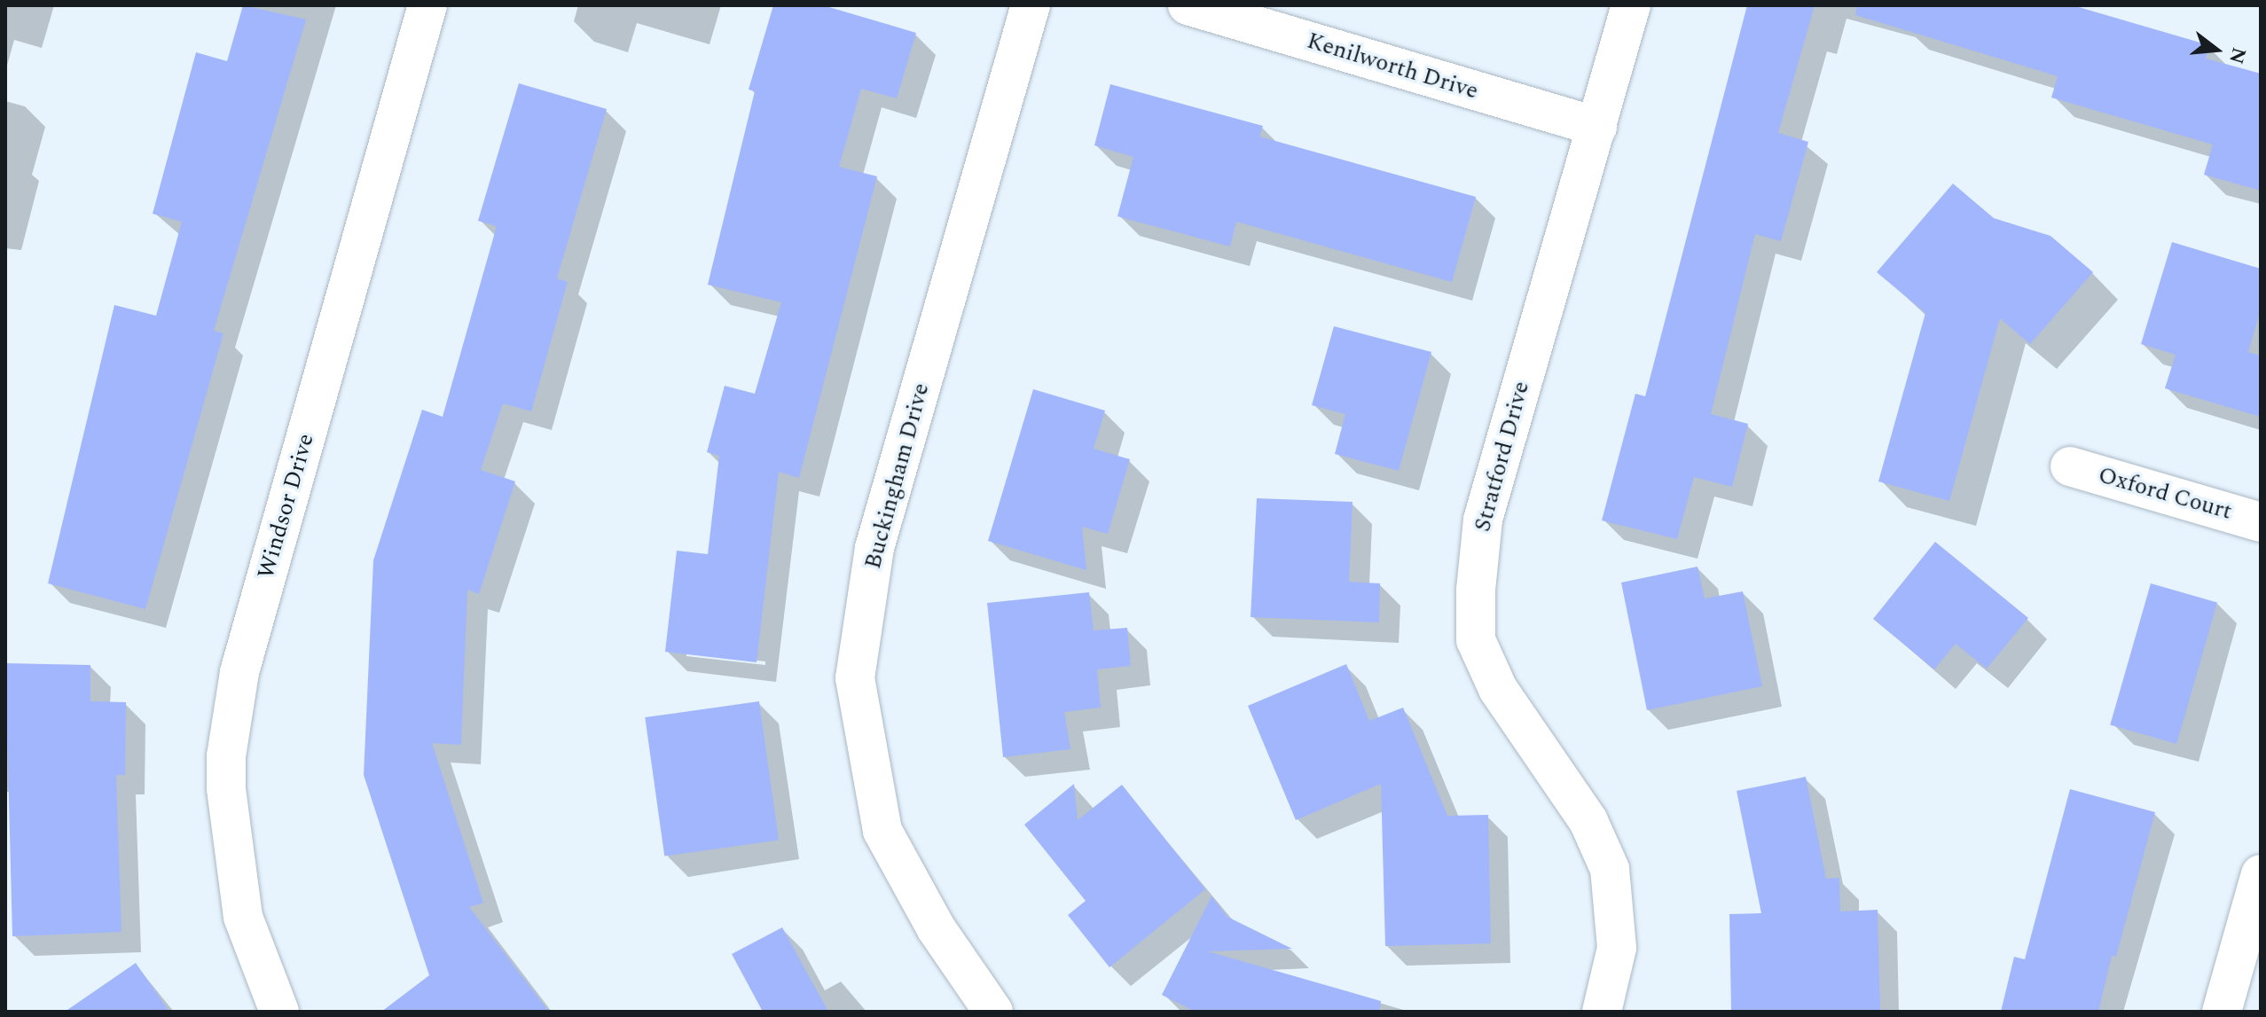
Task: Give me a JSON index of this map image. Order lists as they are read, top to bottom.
{
  "streets": {
    "street": [
      "Kenilworth Drive",
      "Stratford Drive",
      "Buckingham Drive",
      "Oxford Court",
      "Windsor Drive"
    ]
  },
  "crossings": [
    ["Kenilworth Drive", "Stratford Drive"]
  ],
  "north": "right"
}
